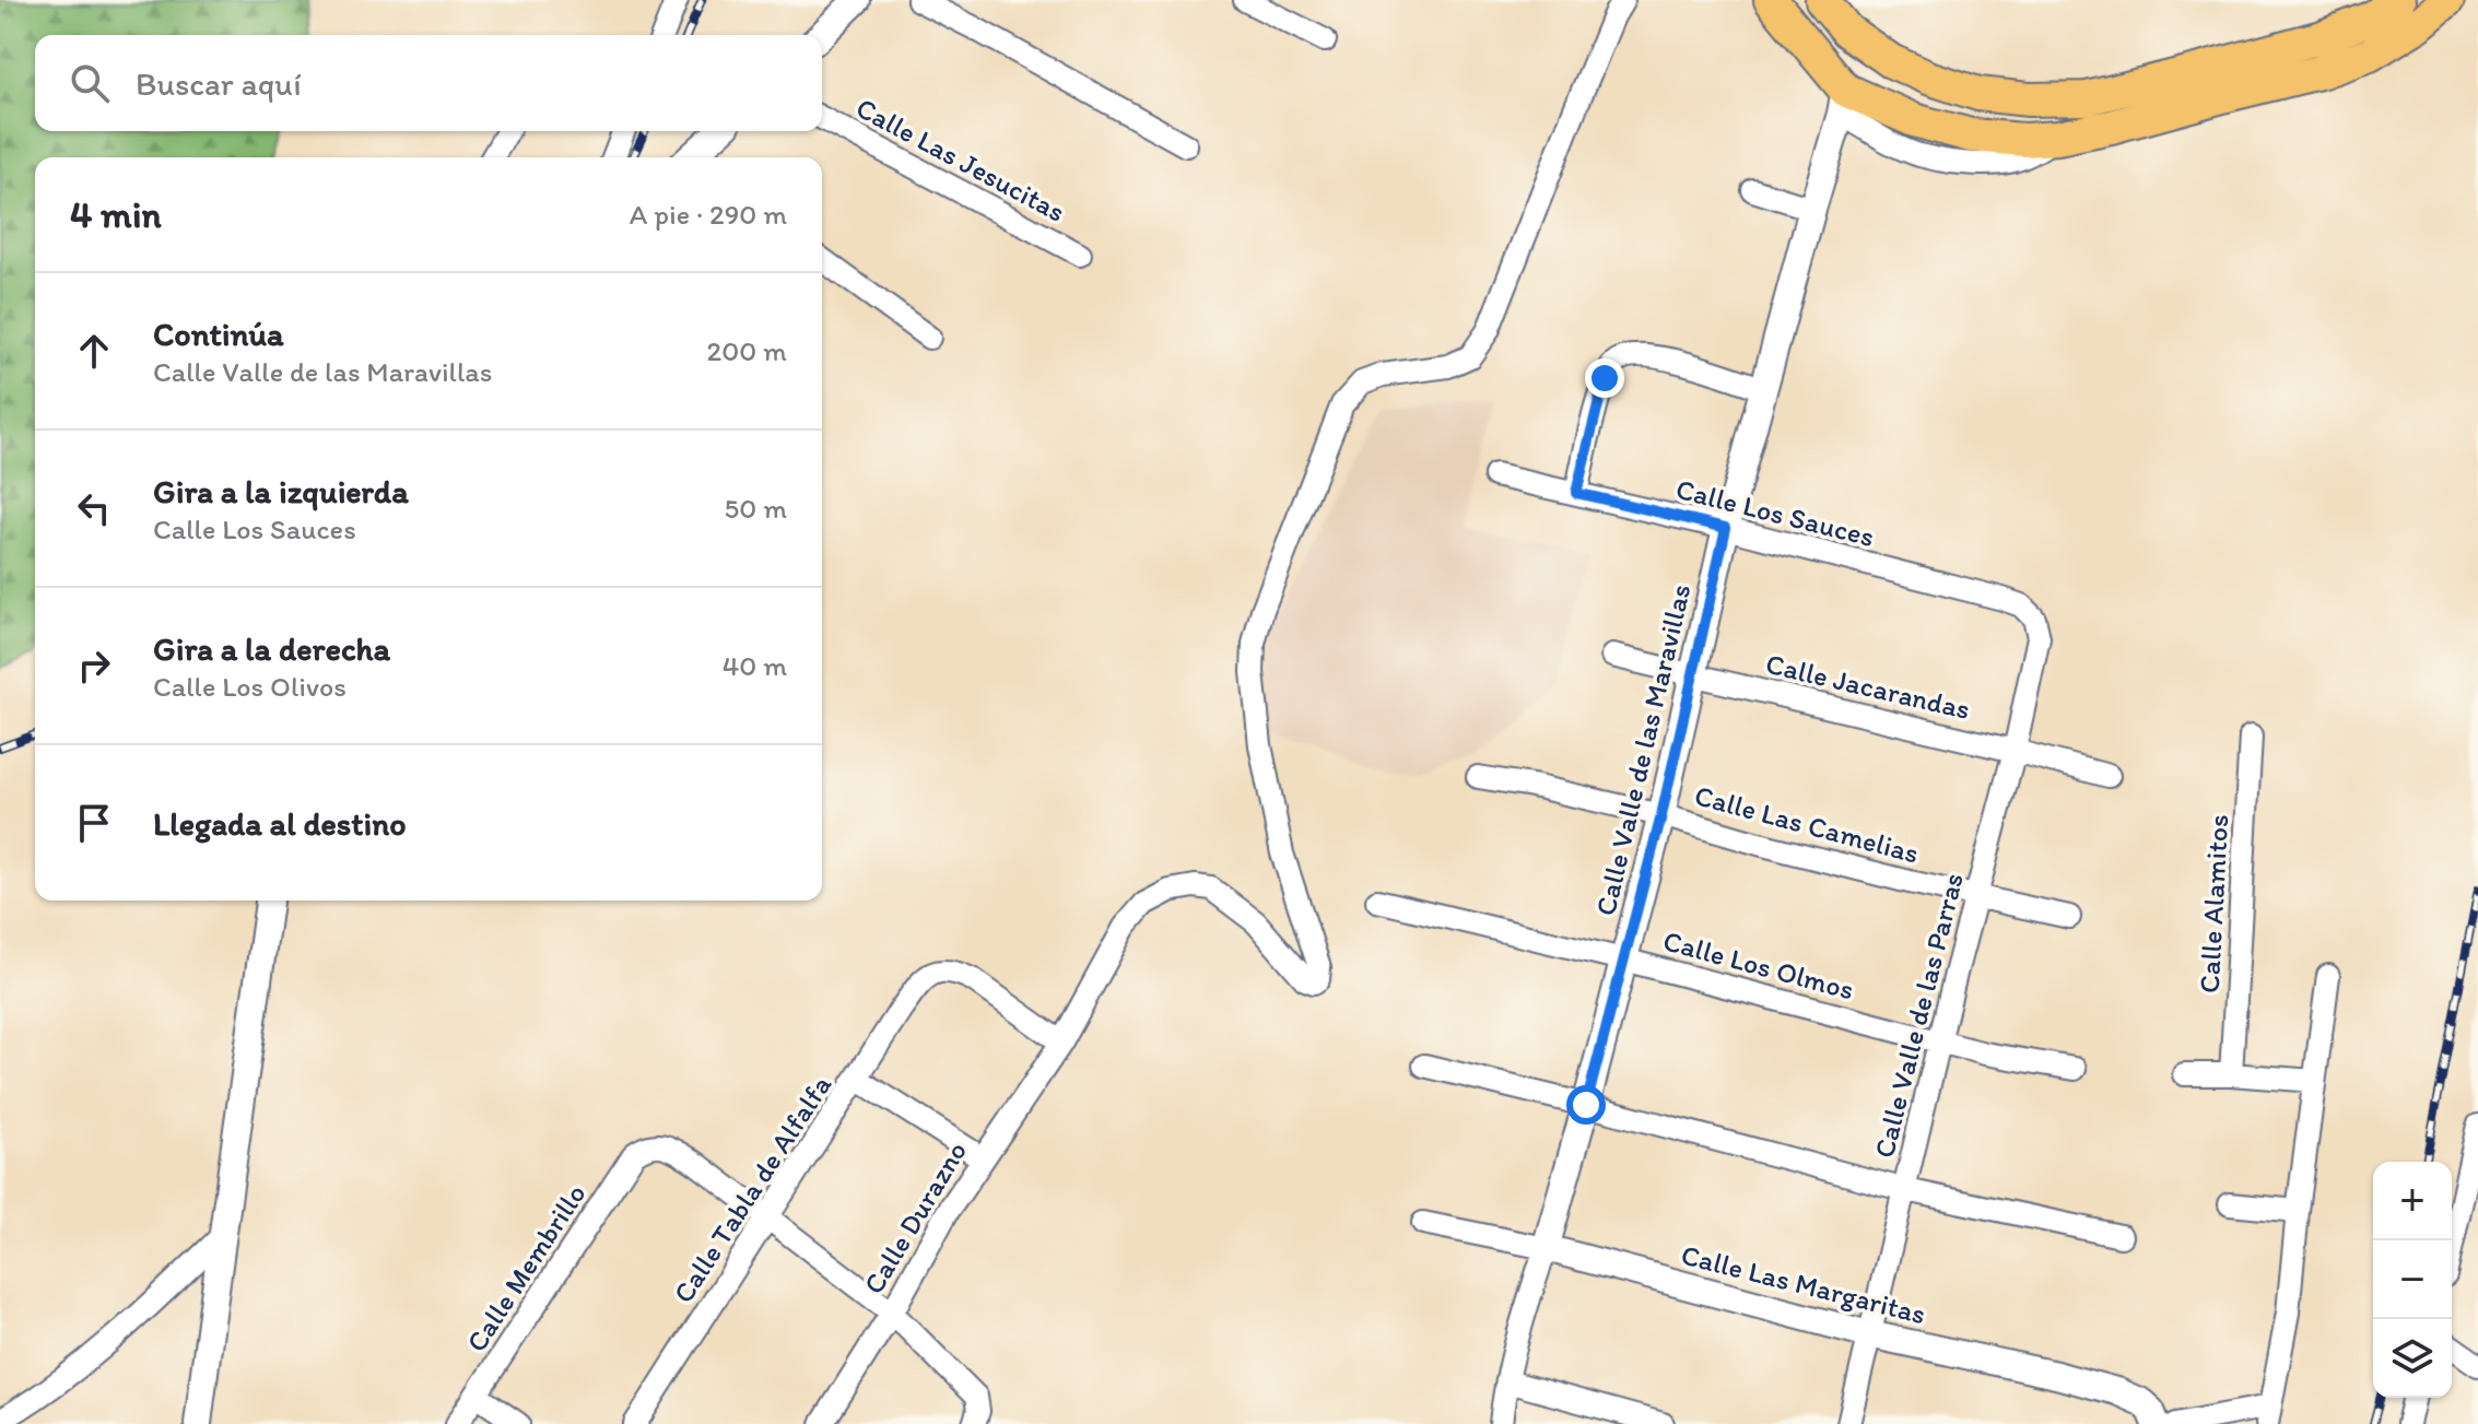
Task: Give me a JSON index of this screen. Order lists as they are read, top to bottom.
{
  "streets": {
    "street": [
      "Calle Las Jesucitas",
      "Calle Los Sauces",
      "Calle Jacarandas",
      "Calle Valle de las Maravillas",
      "Calle Las Camelias",
      "Calle Alamitos",
      "Calle Los Olmos",
      "Calle Valle de las Parras",
      "Calle Tabla de Alfalfa",
      "Calle Durazno",
      "Calle Membrillo",
      "Calle Las Margaritas"
    ]
  },
  "crossings": [
    ["Calle Los Sauces", "Calle Valle de las Maravillas"],
    ["Calle Los Sauces", "Calle Valle de las Parras"],
    ["Calle Jacarandas", "Calle Valle de las Maravillas"],
    ["Calle Jacarandas", "Calle Valle de las Parras"],
    ["Calle Valle de las Maravillas", "Calle Las Camelias"],
    ["Calle Valle de las Maravillas", "Calle Los Olmos"],
    ["Calle Valle de las Maravillas", "Calle Las Margaritas"],
    ["Calle Las Camelias", "Calle Valle de las Parras"],
    ["Calle Los Olmos", "Calle Valle de las Parras"],
    ["Calle Valle de las Parras", "Calle Las Margaritas"],
    ["Calle Tabla de Alfalfa", "Calle Durazno"],
    ["Calle Tabla de Alfalfa", "Calle Membrillo"]
  ],
  "page": {
    "search": "Buscar aquí",
    "heading": ["4 min", "A pie · 290 m"],
    "list": [
      ["Continúa", "Calle Valle de las Maravillas", "200 m"],
      ["Gira a la izquierda", "Calle Los Sauces", "50 m"],
      ["Gira a la derecha", "Calle Los Olivos", "40 m"],
      "Llegada al destino"
    ],
    "map_buttons": ["+", "−"]
  }
}
